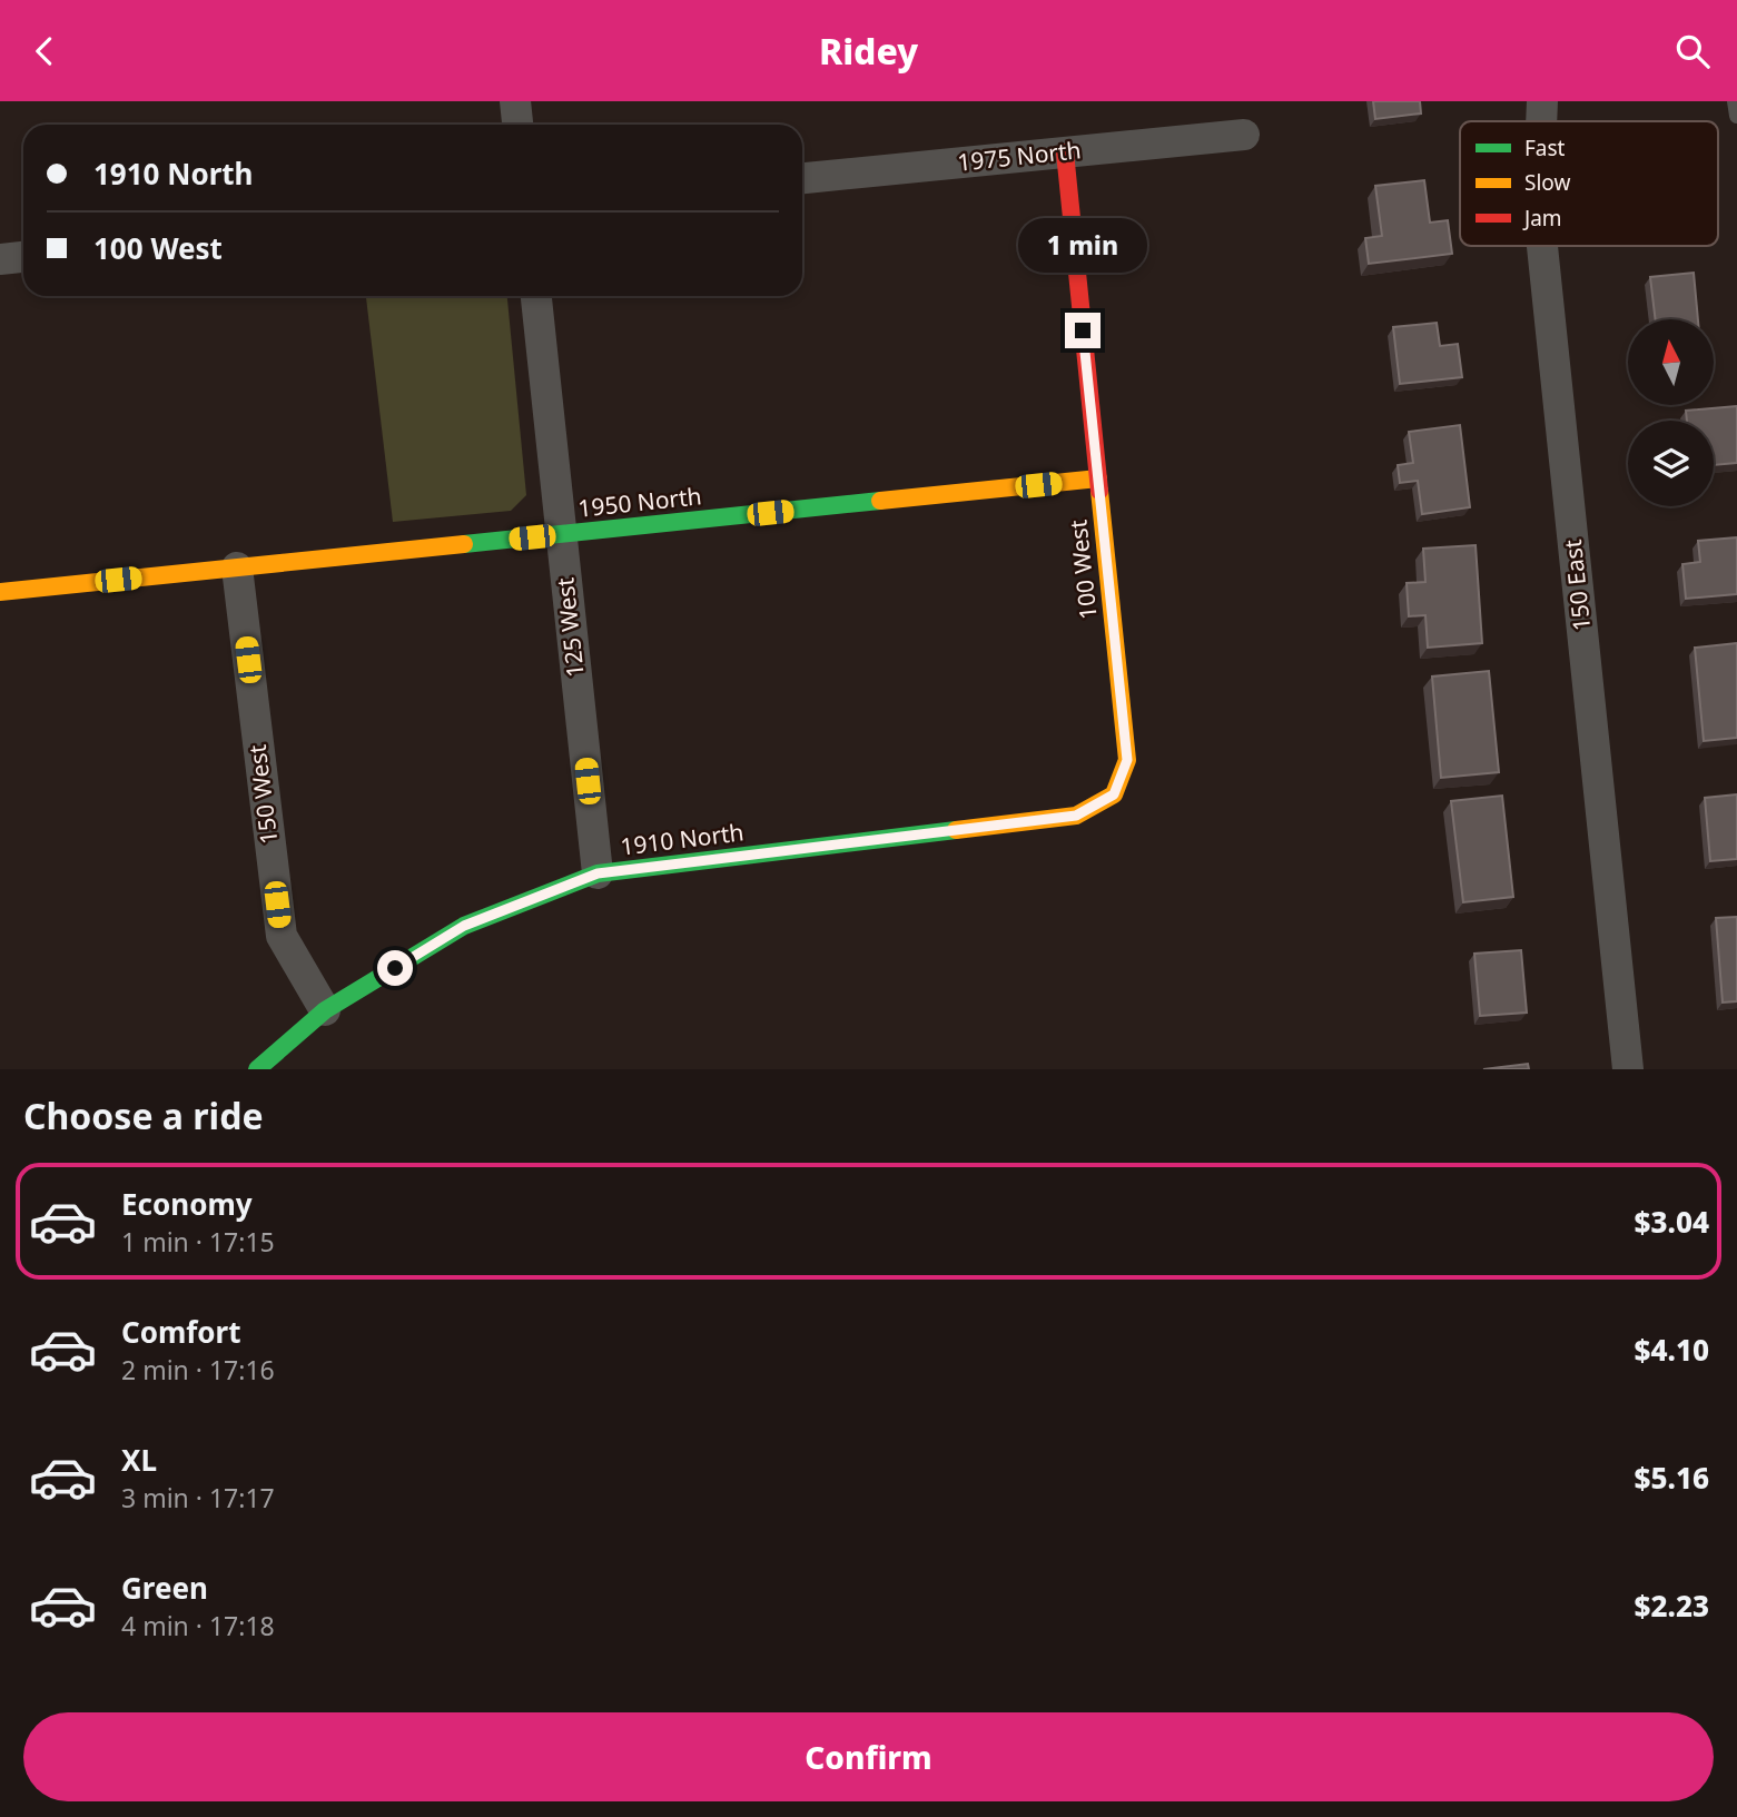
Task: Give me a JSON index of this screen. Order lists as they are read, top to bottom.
{
  "streets": {
    "street": [
      "1975 North",
      "1950 North",
      "100 West",
      "150 East",
      "125 West",
      "150 West",
      "1910 North"
    ]
  },
  "crossings": [
    ["1975 North", "100 West"],
    ["1950 North", "100 West"],
    ["1950 North", "125 West"],
    ["1950 North", "150 West"],
    ["100 West", "1910 North"],
    ["125 West", "1910 North"],
    ["150 West", "1910 North"]
  ],
  "legend": ["Fast", "Slow", "Jam"],
  "north": "top",
  "page": {
    "header": "Ridey",
    "banner": ["1910 North", "100 West"],
    "bubble": "1 min",
    "heading": "Choose a ride",
    "list": [
      {
        "name": "Economy",
        "note": "1 min · 17:15",
        "value": "$3.04"
      },
      {
        "name": "Comfort",
        "note": "2 min · 17:16",
        "value": "$4.10"
      },
      {
        "name": "XL",
        "note": "3 min · 17:17",
        "value": "$5.16"
      },
      {
        "name": "Green",
        "note": "4 min · 17:18",
        "value": "$2.23"
      }
    ],
    "buttons": "Confirm"
  }
}
